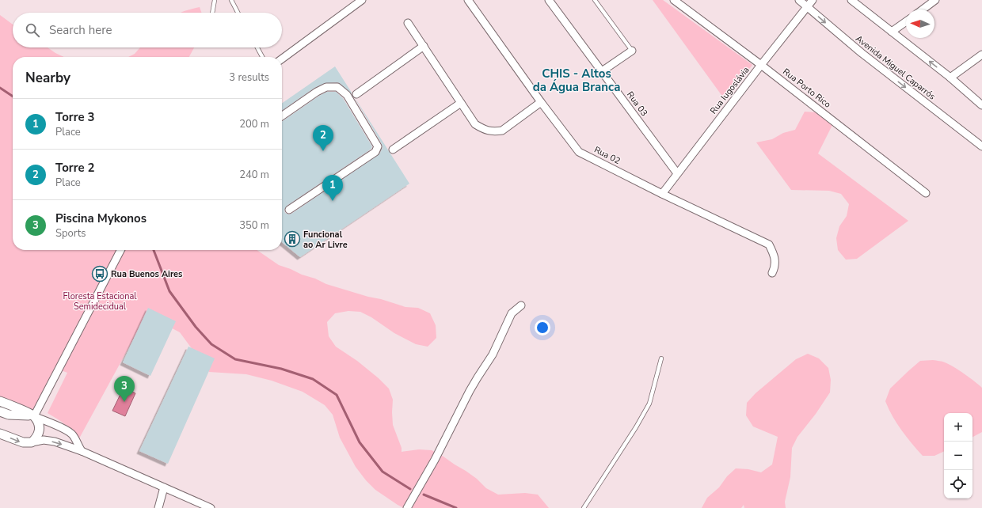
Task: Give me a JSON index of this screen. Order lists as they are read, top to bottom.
{
  "streets": {
    "street": [
      "Avenida Miguel Caparrós",
      "Rua Porto Rico",
      "Rua Iugoslávia",
      "Rua 03",
      "Rua 02"
    ]
  },
  "crossings": [
    ["Avenida Miguel Caparrós", "Rua Iugoslávia"],
    ["Rua Porto Rico", "Rua Iugoslávia"],
    ["Rua Iugoslávia", "Rua 03"],
    ["Rua Iugoslávia", "Rua 02"]
  ],
  "districts": ["CHIS - Altos da Água Branca"],
  "parks": ["Floresta Estacional Semidecidual"],
  "places": {
    "building": ["Funcional ao Ar Livre"],
    "bus stop": ["Rua Buenos Aires"]
  },
  "north": "left",
  "page": {
    "search": "Search here",
    "heading": ["Nearby", "3 results"],
    "list": [
      {
        "mark": "1",
        "name": "Torre 3",
        "note": "Place",
        "value": "200 m"
      },
      {
        "mark": "2",
        "name": "Torre 2",
        "note": "Place",
        "value": "240 m"
      },
      {
        "mark": "3",
        "name": "Piscina Mykonos",
        "note": "Sports",
        "value": "350 m"
      }
    ],
    "pins": ["2", "1", "3"],
    "map_buttons": ["+", "−"]
  }
}
